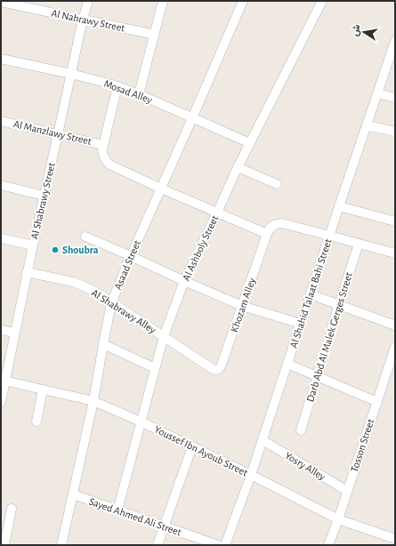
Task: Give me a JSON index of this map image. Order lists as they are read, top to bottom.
{
  "streets": {
    "street": [
      "Al Nahrawy Street",
      "Mosad Alley",
      "Al Manzlawy Street",
      "Al Shabrawy Street",
      "Al Ashboly Street",
      "Asaad Street",
      "Al Shahid Talaat Bahi Street",
      "Khozam Alley",
      "Al Shabrawy Alley",
      "Darb Abd Al Malek Gerges Street",
      "Tosson Street",
      "Youssef Ibn Ayoub Street",
      "Yosry Alley",
      "Sayed Ahmed Ali Street"
    ]
  },
  "crossings": [
    ["Al Nahrawy Street", "Al Shabrawy Street"],
    ["Mosad Alley", "Al Shabrawy Street"],
    ["Mosad Alley", "Al Ashboly Street"],
    ["Mosad Alley", "Asaad Street"],
    ["Al Manzlawy Street", "Al Shabrawy Street"],
    ["Al Shabrawy Street", "Al Shabrawy Alley"],
    ["Al Shabrawy Street", "Youssef Ibn Ayoub Street"],
    ["Al Ashboly Street", "Al Shabrawy Alley"],
    ["Al Ashboly Street", "Youssef Ibn Ayoub Street"],
    ["Al Ashboly Street", "Sayed Ahmed Ali Street"],
    ["Asaad Street", "Al Shabrawy Alley"],
    ["Asaad Street", "Youssef Ibn Ayoub Street"],
    ["Asaad Street", "Sayed Ahmed Ali Street"],
    ["Al Shahid Talaat Bahi Street", "Youssef Ibn Ayoub Street"],
    ["Al Shahid Talaat Bahi Street", "Yosry Alley"],
    ["Khozam Alley", "Al Shabrawy Alley"],
    ["Tosson Street", "Youssef Ibn Ayoub Street"],
    ["Tosson Street", "Yosry Alley"]
  ],
  "places": ["Shoubra"],
  "north": "left"
}
